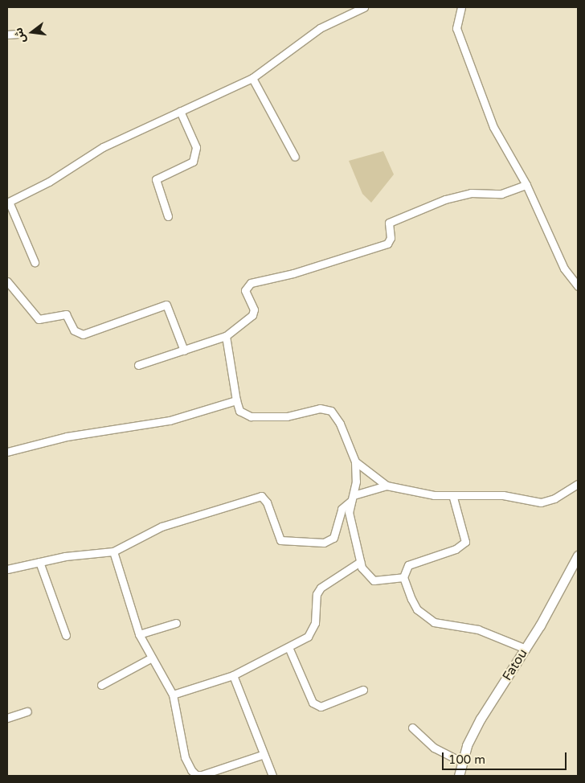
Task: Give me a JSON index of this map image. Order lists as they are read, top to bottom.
{
  "streets": {
    "street": ["Fatou"]
  },
  "scale_bar": "100 m",
  "north": "left"
}
